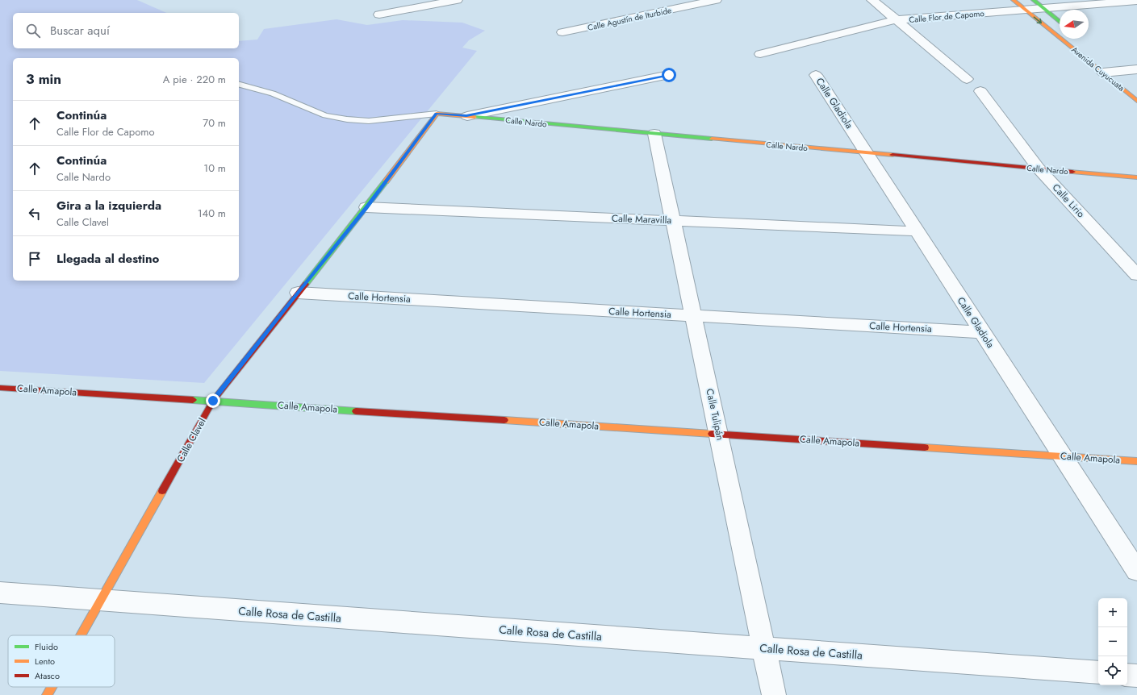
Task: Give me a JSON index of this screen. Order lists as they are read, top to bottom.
{
  "streets": {
    "street": [
      "Calle Flor de Capomo",
      "Calle Agustín de Iturbide",
      "Avenida Cuyucuata",
      "Calle Gladiola",
      "Calle Nardo",
      "Calle Lirio",
      "Calle Maravilla",
      "Calle Hortensia",
      "Calle Amapola",
      "Calle Tulipán",
      "Calle Clavel",
      "Calle Rosa de Castilla"
    ]
  },
  "crossings": [
    ["Calle Flor de Capomo", "Avenida Cuyucuata"],
    ["Calle Gladiola", "Calle Nardo"],
    ["Calle Gladiola", "Calle Maravilla"],
    ["Calle Gladiola", "Calle Hortensia"],
    ["Calle Gladiola", "Calle Amapola"],
    ["Calle Nardo", "Calle Lirio"],
    ["Calle Nardo", "Calle Tulipán"],
    ["Calle Nardo", "Calle Clavel"],
    ["Calle Maravilla", "Calle Tulipán"],
    ["Calle Maravilla", "Calle Clavel"],
    ["Calle Hortensia", "Calle Tulipán"],
    ["Calle Hortensia", "Calle Clavel"],
    ["Calle Amapola", "Calle Tulipán"],
    ["Calle Amapola", "Calle Clavel"],
    ["Calle Tulipán", "Calle Rosa de Castilla"],
    ["Calle Clavel", "Calle Rosa de Castilla"]
  ],
  "legend": ["Fluido", "Lento", "Atasco"],
  "north": "left",
  "page": {
    "search": "Buscar aquí",
    "heading": ["3 min", "A pie · 220 m"],
    "list": [
      ["Continúa", "Calle Flor de Capomo", "70 m"],
      ["Continúa", "Calle Nardo", "10 m"],
      ["Gira a la izquierda", "Calle Clavel", "140 m"],
      "Llegada al destino"
    ],
    "map_buttons": ["+", "−"]
  }
}
